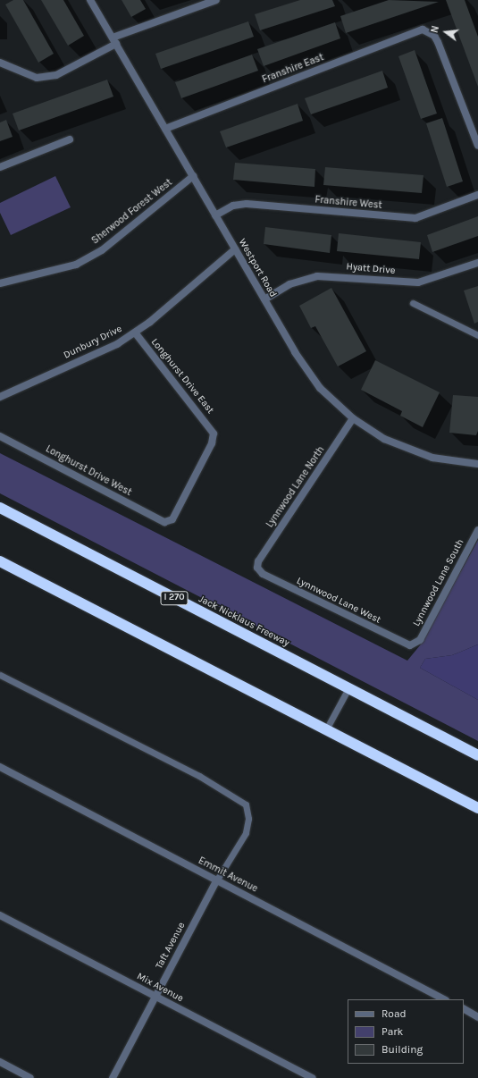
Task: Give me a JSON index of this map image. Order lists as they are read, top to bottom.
{
  "streets": {
    "highway": ["I 270", "Jack Nicklaus Freeway"],
    "street": [
      "Franshire East",
      "Franshire West",
      "Sherwood Forest West",
      "Westport Road",
      "Hyatt Drive",
      "Dunbury Drive",
      "Longhurst Drive East",
      "Longhurst Drive West",
      "Lynnwood Lane North",
      "Lynnwood Lane South",
      "Lynnwood Lane West",
      "Emmit Avenue",
      "Taft Avenue",
      "Mix Avenue"
    ]
  },
  "crossings": [
    ["Franshire East", "Westport Road"],
    ["Franshire West", "Westport Road"],
    ["Sherwood Forest West", "Westport Road"],
    ["Westport Road", "Hyatt Drive"],
    ["Westport Road", "Dunbury Drive"],
    ["Westport Road", "Lynnwood Lane North"],
    ["Dunbury Drive", "Longhurst Drive East"],
    ["Longhurst Drive East", "Longhurst Drive West"],
    ["Lynnwood Lane North", "Lynnwood Lane West"],
    ["Lynnwood Lane South", "Lynnwood Lane West"],
    ["Emmit Avenue", "Taft Avenue"],
    ["Taft Avenue", "Mix Avenue"]
  ],
  "legend": ["Road", "Park", "Building"],
  "north": "left"
}
